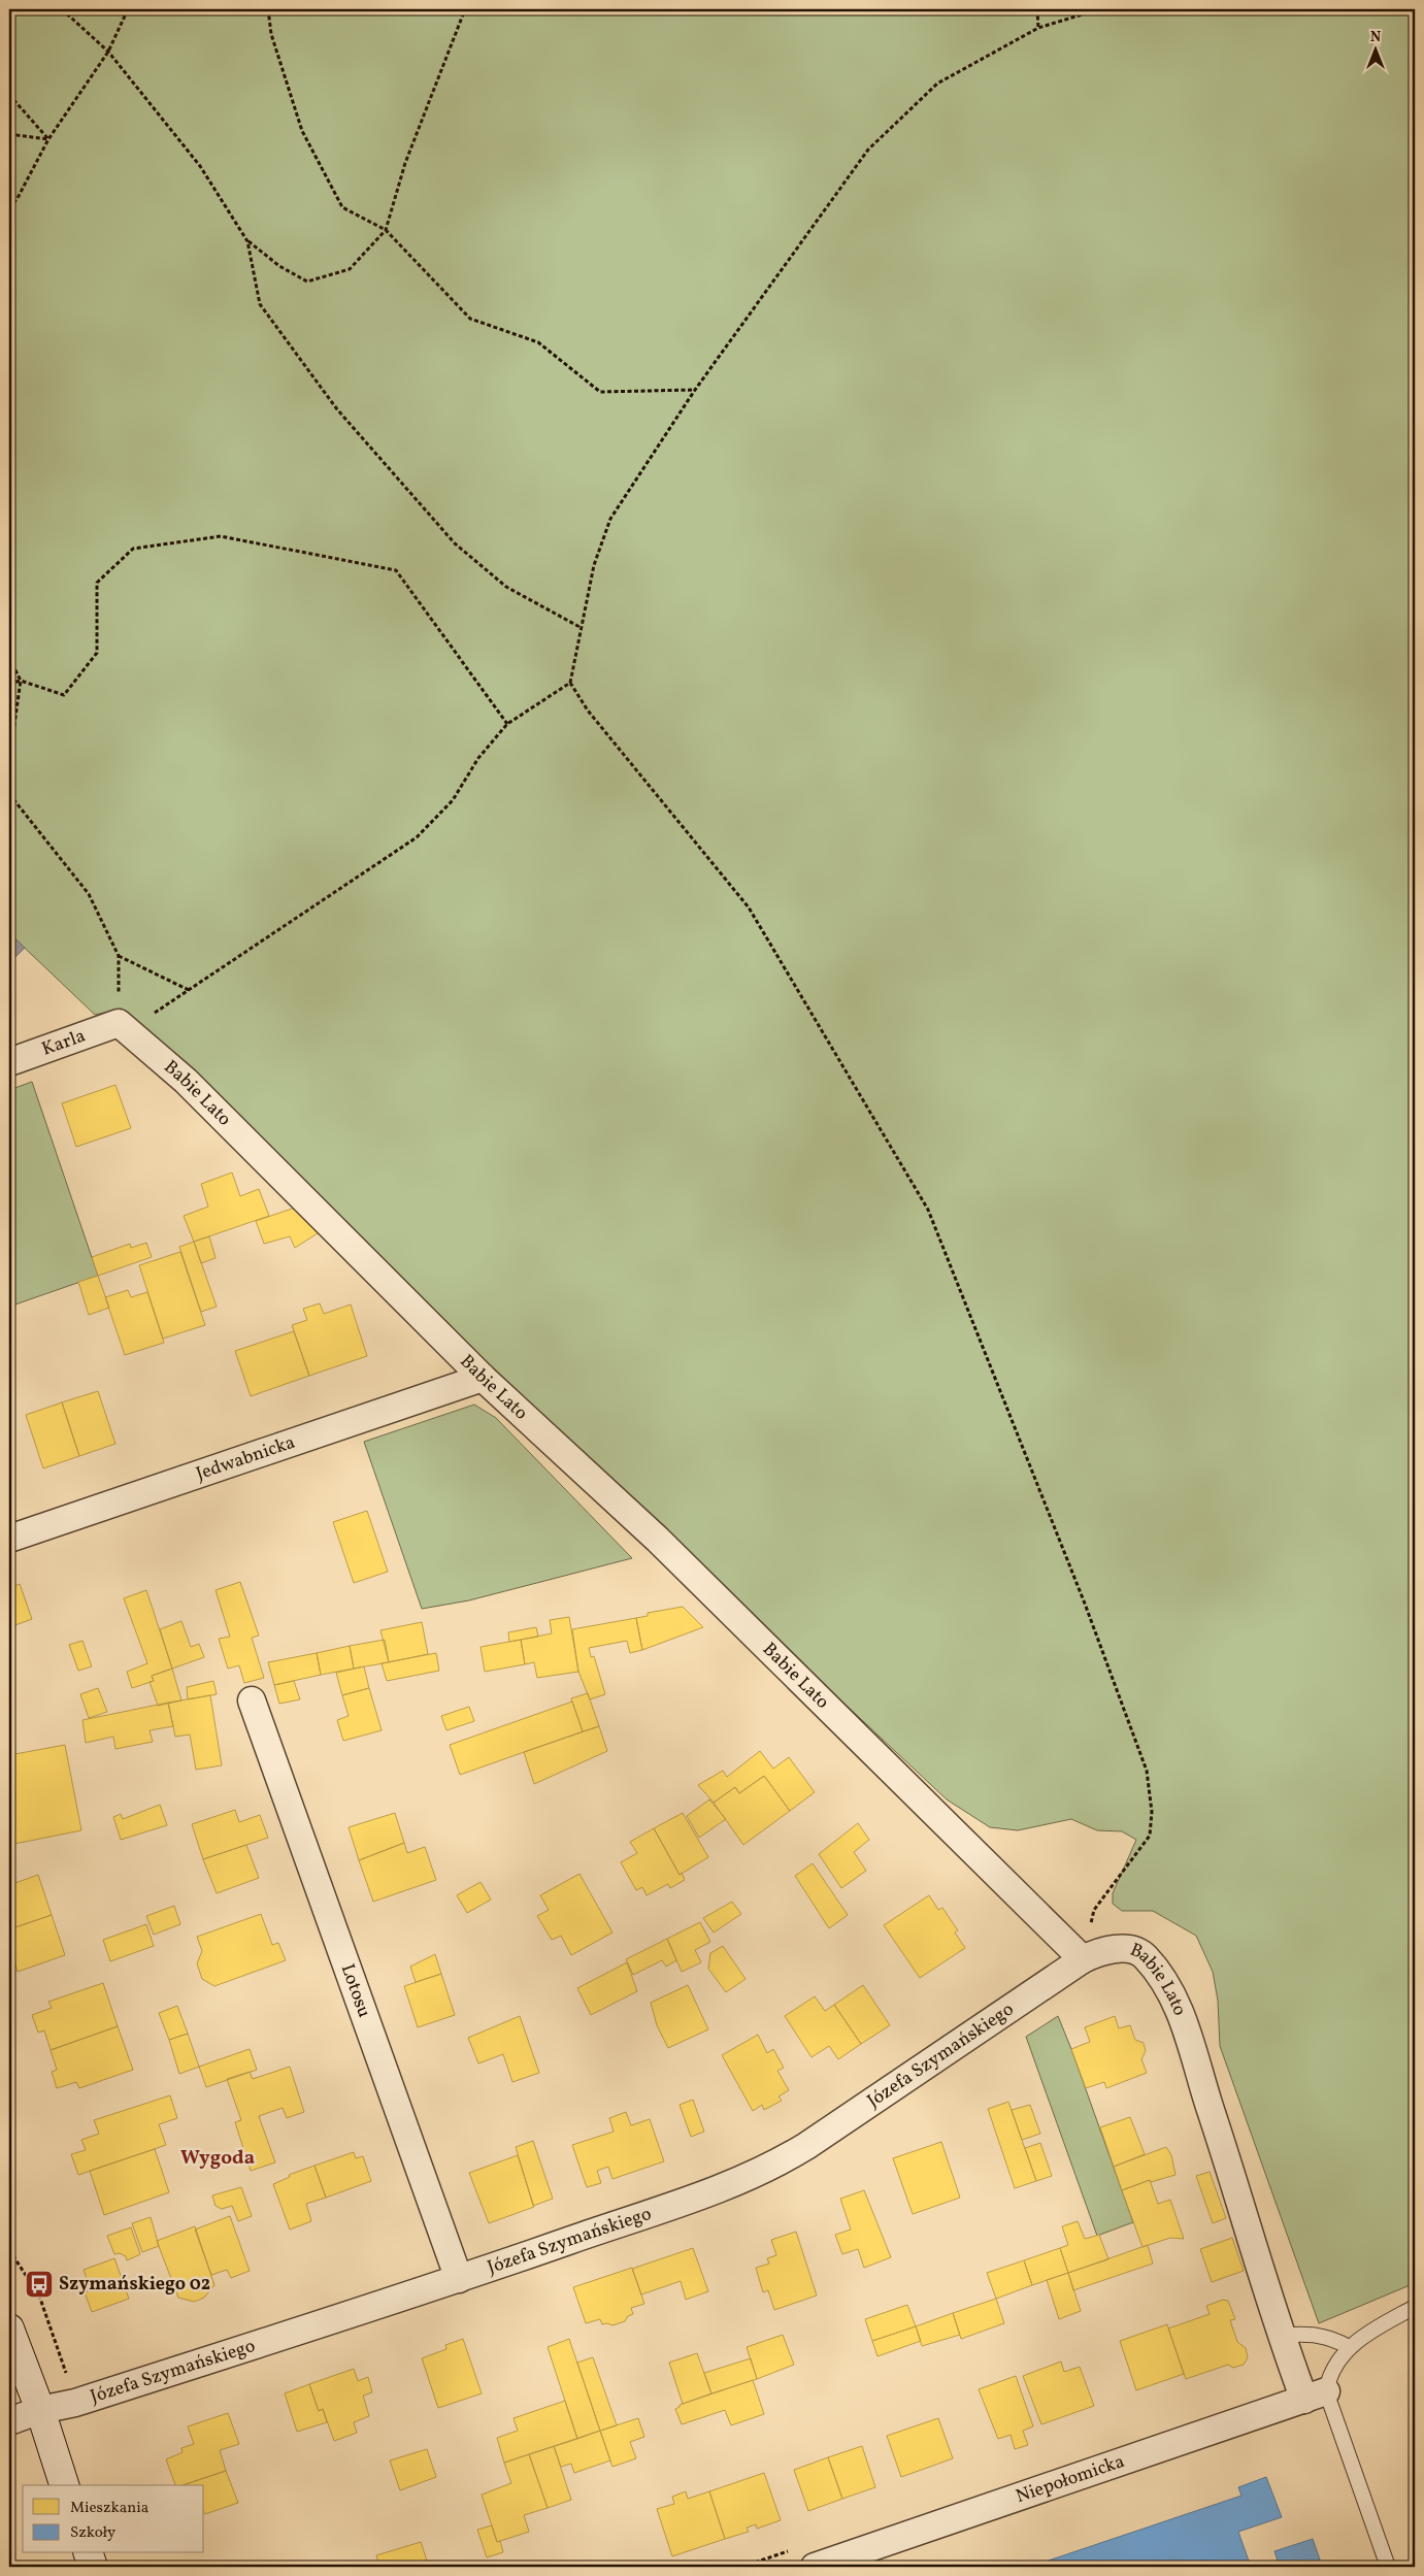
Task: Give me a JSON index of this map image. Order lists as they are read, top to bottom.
{
  "streets": {
    "street": [
      "Karla",
      "Babie Lato",
      "Jedwabnicka",
      "Lotosu",
      "Józefa Szymańskiego",
      "Niepołomicka"
    ]
  },
  "crossings": [
    ["Karla", "Babie Lato"],
    ["Babie Lato", "Jedwabnicka"],
    ["Babie Lato", "Józefa Szymańskiego"],
    ["Babie Lato", "Niepołomicka"],
    ["Lotosu", "Józefa Szymańskiego"]
  ],
  "districts": ["Wygoda"],
  "places": {
    "bus stop": ["Szymańskiego 02"]
  },
  "legend": ["Mieszkania", "Szkoły"],
  "north": "top"
}
